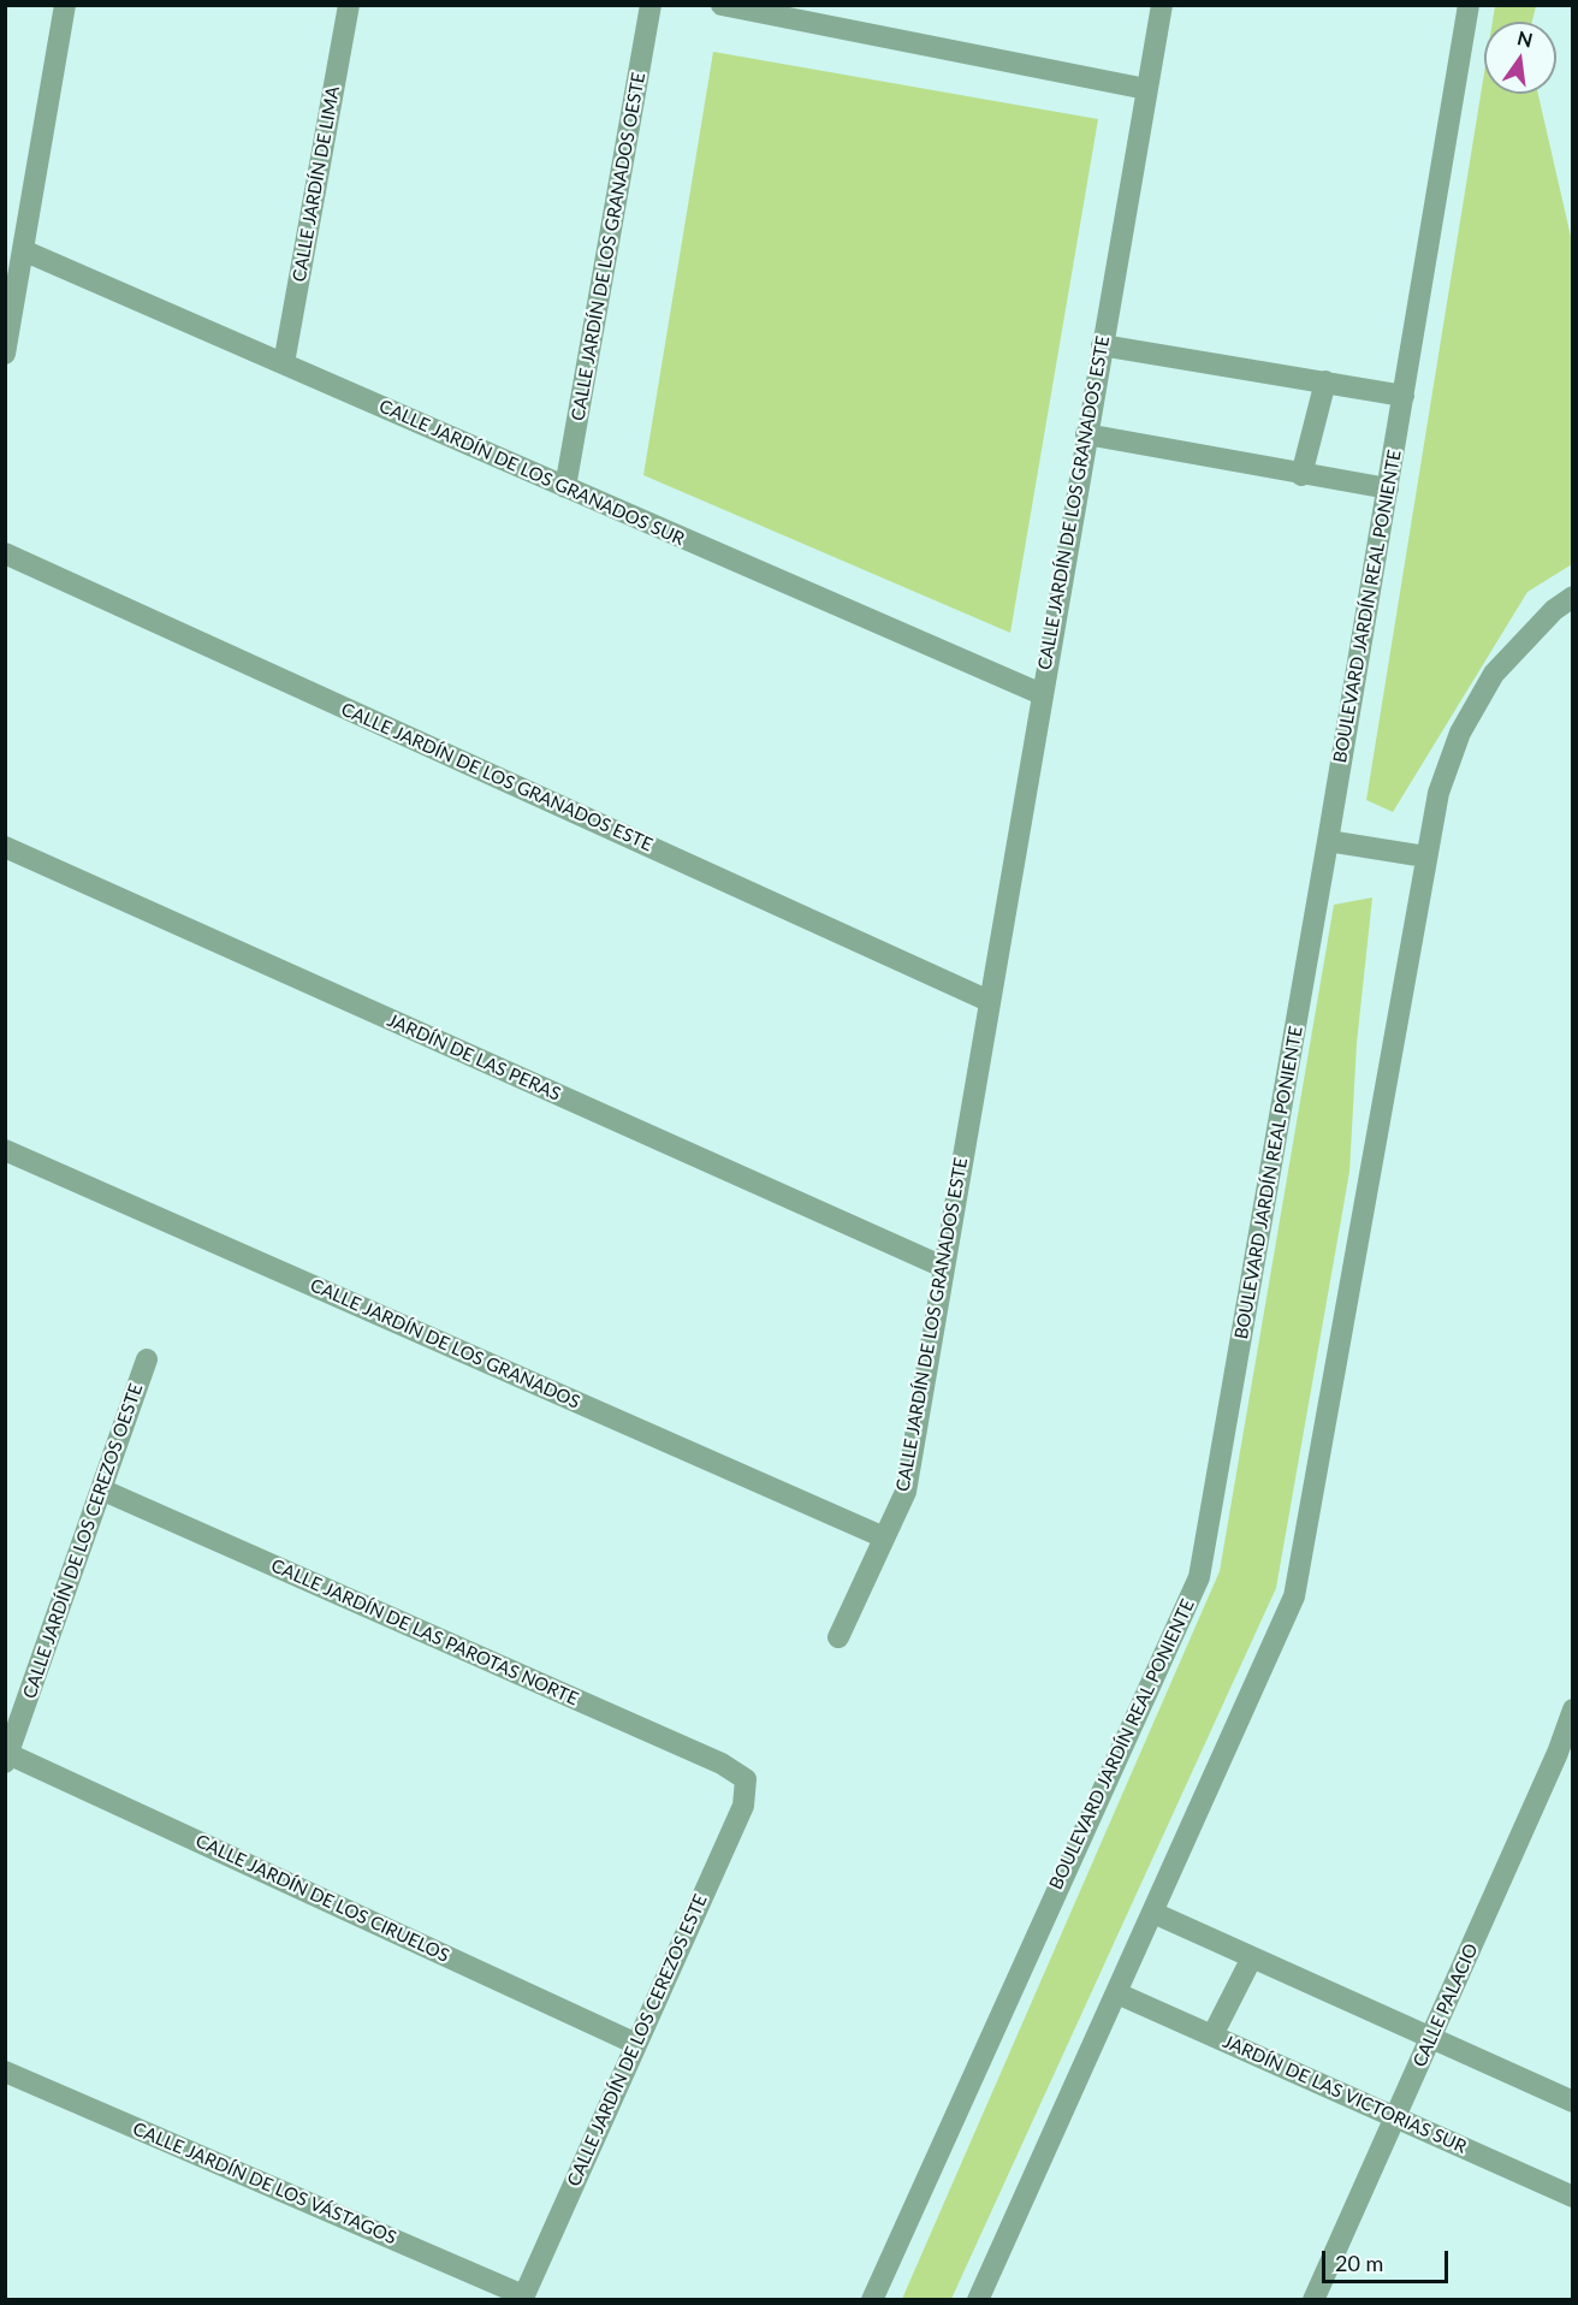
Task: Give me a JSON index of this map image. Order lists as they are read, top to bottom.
{
  "streets": {
    "street": [
      "CALLE JARDÍN DE LIMA",
      "CALLE JARDÍN DE LOS GRANADOS OESTE",
      "CALLE JARDÍN DE LOS GRANADOS SUR",
      "CALLE JARDÍN DE LOS GRANADOS ESTE",
      "BOULEVARD JARDÍN REAL PONIENTE",
      "JARDÍN DE LAS PERAS",
      "CALLE JARDÍN DE LOS GRANADOS",
      "CALLE JARDÍN DE LOS CEREZOS OESTE",
      "CALLE JARDÍN DE LAS PAROTAS NORTE",
      "CALLE JARDÍN DE LOS CIRUELOS",
      "CALLE PALACIO",
      "CALLE JARDÍN DE LOS CEREZOS ESTE",
      "JARDÍN DE LAS VICTORIAS SUR",
      "CALLE JARDÍN DE LOS VÁSTAGOS"
    ]
  },
  "crossings": [
    ["CALLE JARDÍN DE LIMA", "CALLE JARDÍN DE LOS GRANADOS SUR"],
    ["CALLE JARDÍN DE LOS GRANADOS OESTE", "CALLE JARDÍN DE LOS GRANADOS SUR"],
    ["CALLE JARDÍN DE LOS GRANADOS SUR", "CALLE JARDÍN DE LOS GRANADOS ESTE"],
    ["CALLE JARDÍN DE LOS GRANADOS ESTE", "JARDÍN DE LAS PERAS"],
    ["CALLE JARDÍN DE LOS GRANADOS ESTE", "CALLE JARDÍN DE LOS GRANADOS"],
    ["CALLE JARDÍN DE LOS CEREZOS OESTE", "CALLE JARDÍN DE LAS PAROTAS NORTE"],
    ["CALLE JARDÍN DE LOS CEREZOS OESTE", "CALLE JARDÍN DE LOS CIRUELOS"],
    ["CALLE JARDÍN DE LAS PAROTAS NORTE", "CALLE JARDÍN DE LOS CEREZOS ESTE"],
    ["CALLE JARDÍN DE LOS CIRUELOS", "CALLE JARDÍN DE LOS CEREZOS ESTE"],
    ["CALLE PALACIO", "JARDÍN DE LAS VICTORIAS SUR"],
    ["CALLE JARDÍN DE LOS CEREZOS ESTE", "CALLE JARDÍN DE LOS VÁSTAGOS"]
  ],
  "scale_bar": "20 m",
  "north": "top"
}
